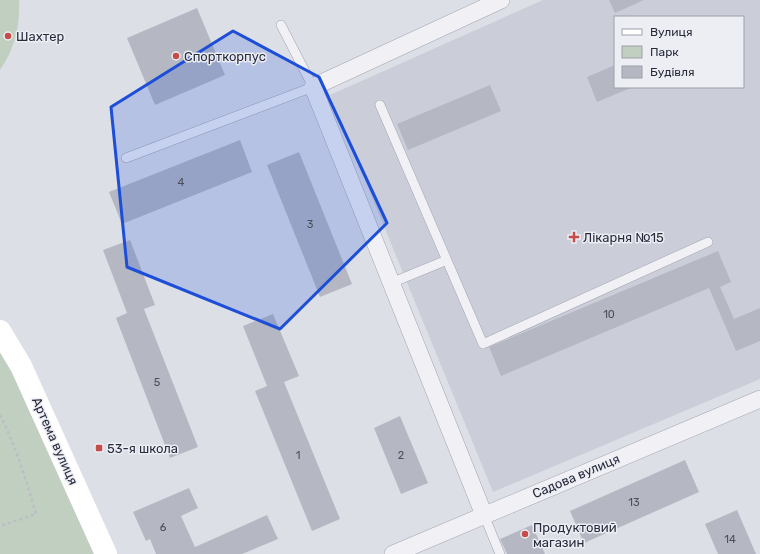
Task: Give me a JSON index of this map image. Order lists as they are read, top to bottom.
{
  "streets": {
    "street": ["Артема вулиця", "Садова вулиця"]
  },
  "places": {
    "other": ["Шахтер", "Спорткорпус", "Продуктовий магазин"],
    "health": ["Лікарня №15"],
    "transit": ["53-я школа"]
  },
  "house_numbers": [
    "4",
    "3",
    "10",
    "5",
    "1",
    "2",
    "13",
    "6",
    "14"
  ],
  "legend": ["Вулиця", "Парк", "Будівля"]
}
